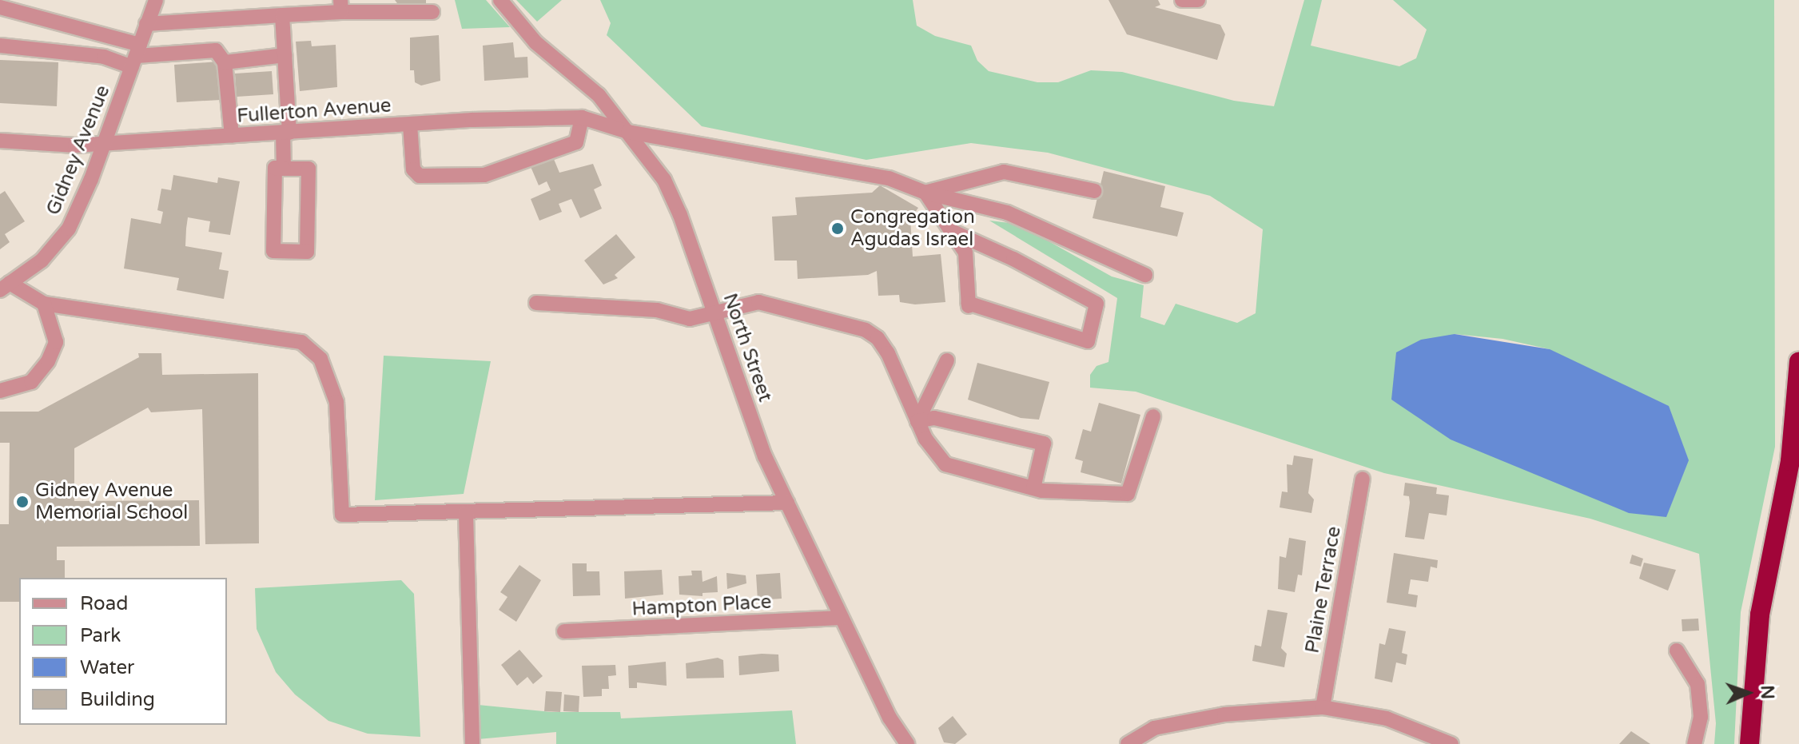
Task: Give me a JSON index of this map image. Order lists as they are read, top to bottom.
{
  "streets": {
    "street": [
      "Fullerton Avenue",
      "Gidney Avenue",
      "North Street",
      "Plaine Terrace",
      "Hampton Place"
    ]
  },
  "crossings": [
    ["Fullerton Avenue", "Gidney Avenue"],
    ["Fullerton Avenue", "North Street"],
    ["North Street", "Hampton Place"]
  ],
  "places": ["Congregation Agudas Israel", "Gidney Avenue Memorial School"],
  "legend": [
    "Road",
    "Park",
    "Water",
    "Building"
  ],
  "north": "right"
}
